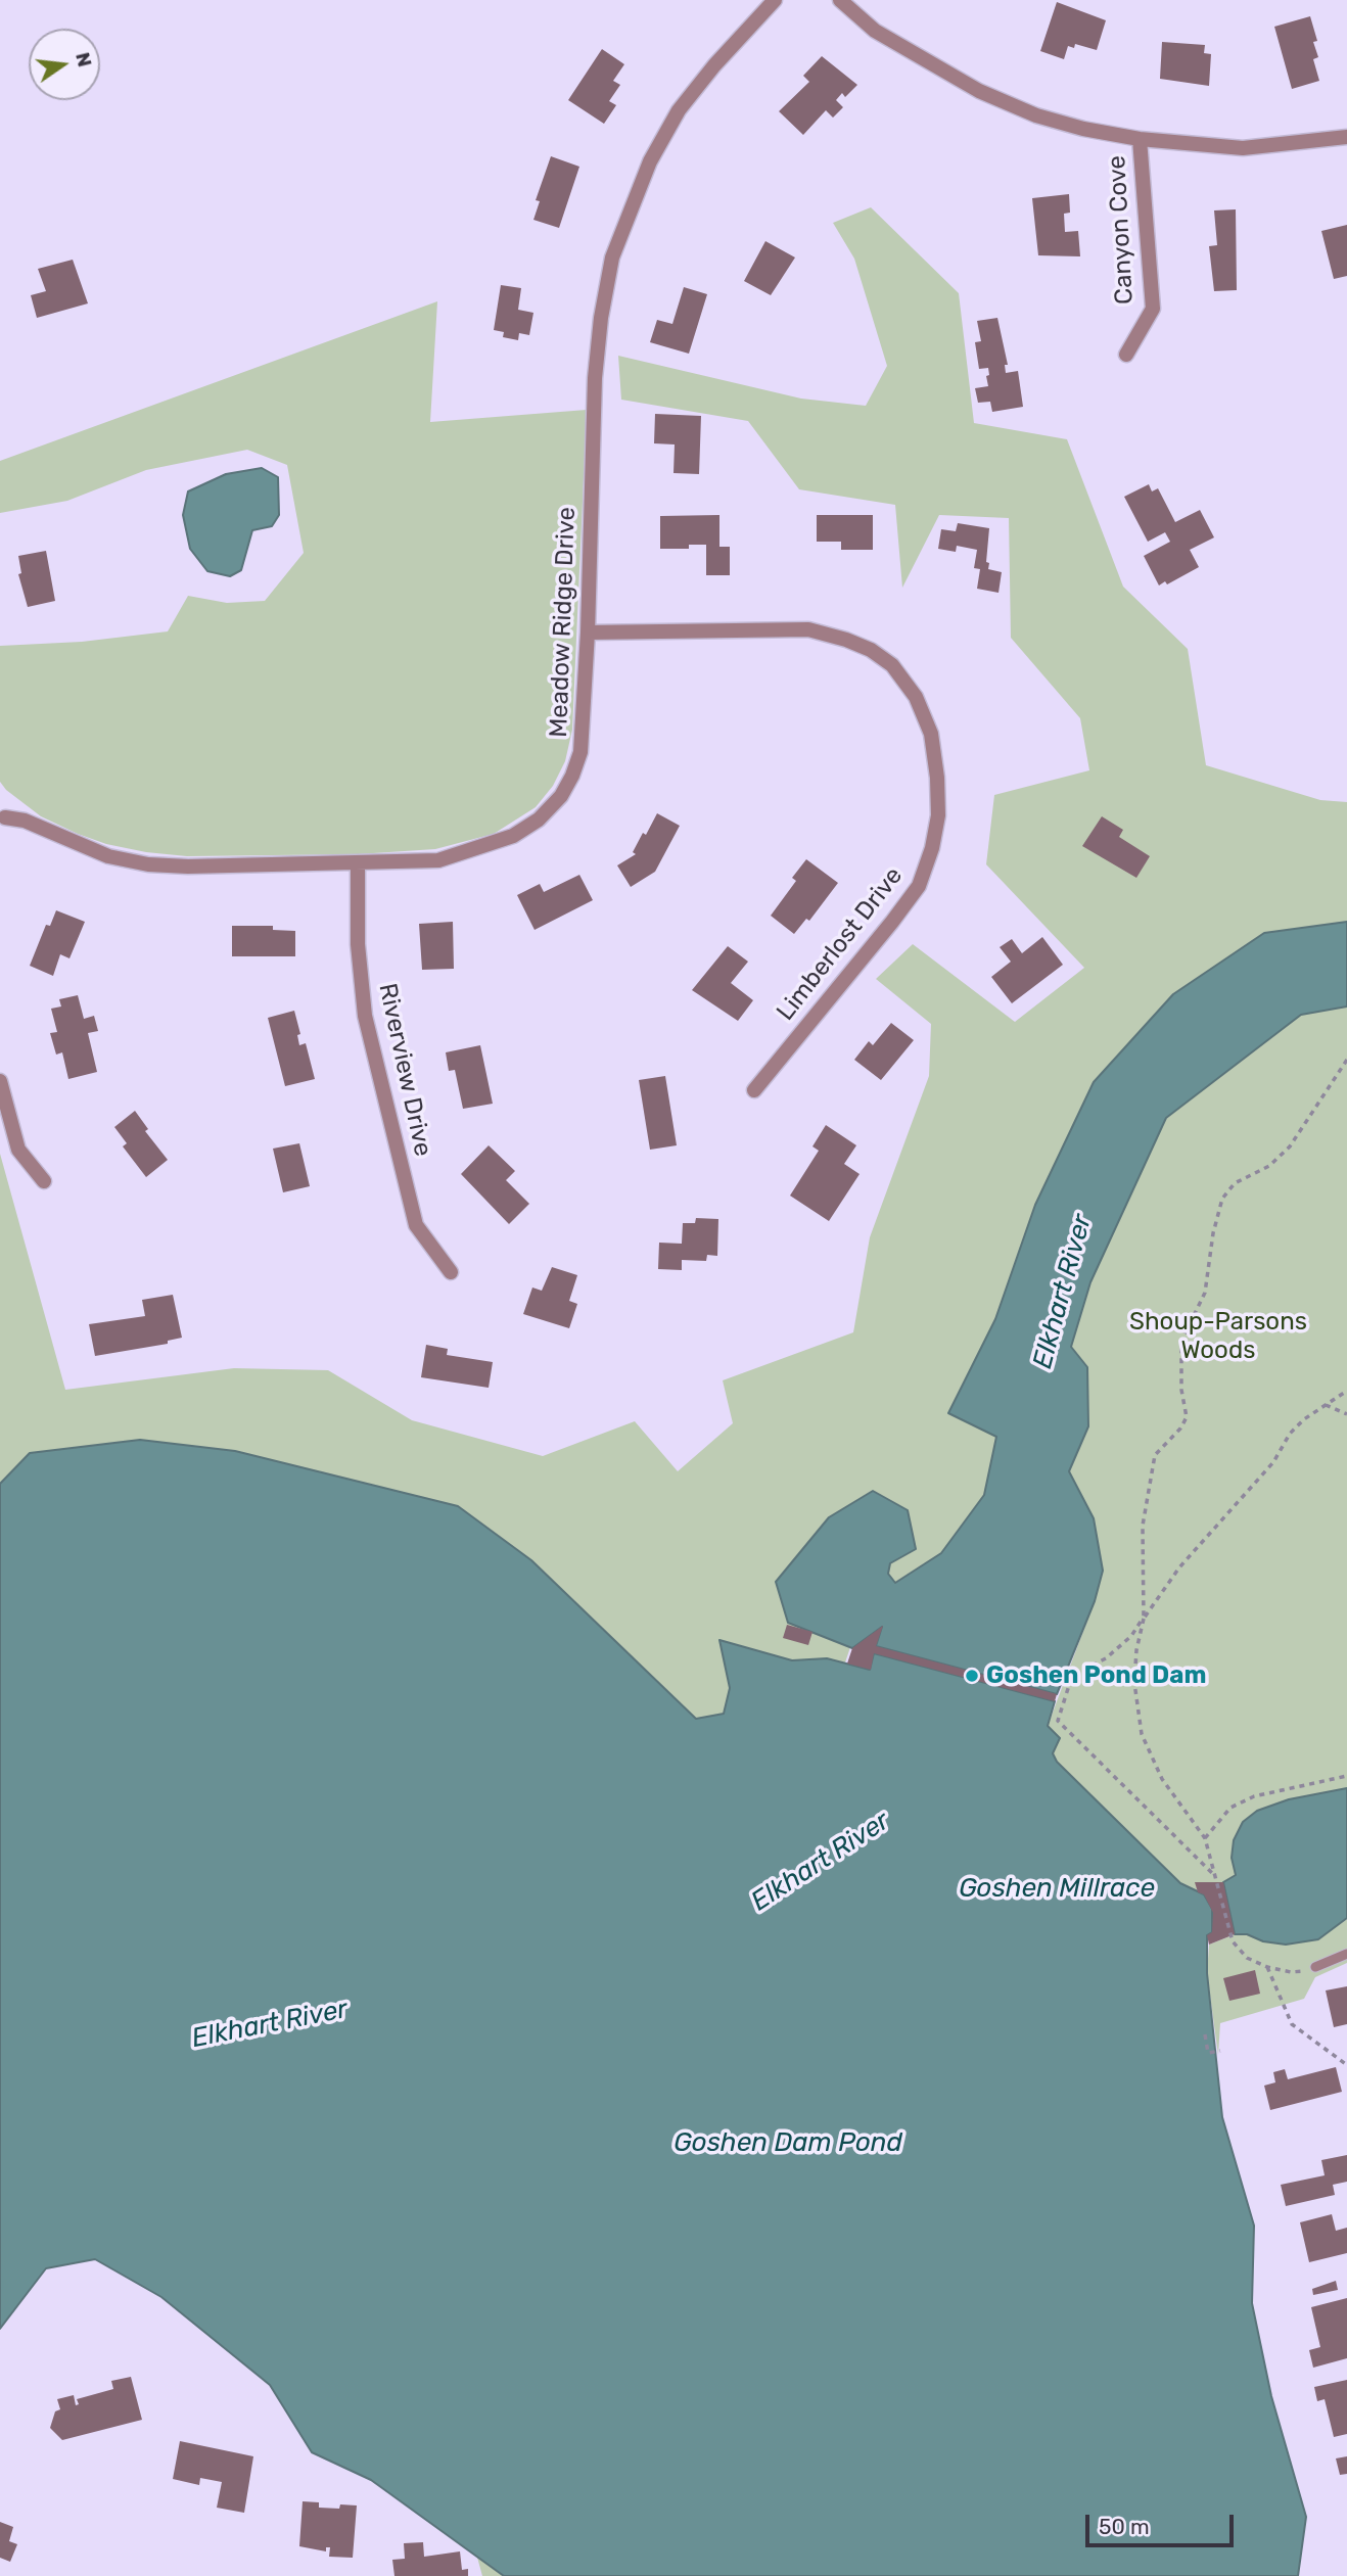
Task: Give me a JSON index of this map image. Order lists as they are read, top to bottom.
{
  "streets": {
    "street": [
      "Canyon Cove",
      "Meadow Ridge Drive",
      "Limberlost Drive",
      "Riverview Drive"
    ]
  },
  "crossings": [
    ["Meadow Ridge Drive", "Limberlost Drive"],
    ["Meadow Ridge Drive", "Riverview Drive"]
  ],
  "water": ["Elkhart River", "Goshen Millrace", "Goshen Dam Pond"],
  "parks": ["Shoup-Parsons Woods"],
  "places": ["Goshen Pond Dam"],
  "scale_bar": "50 m",
  "north": "right"
}
